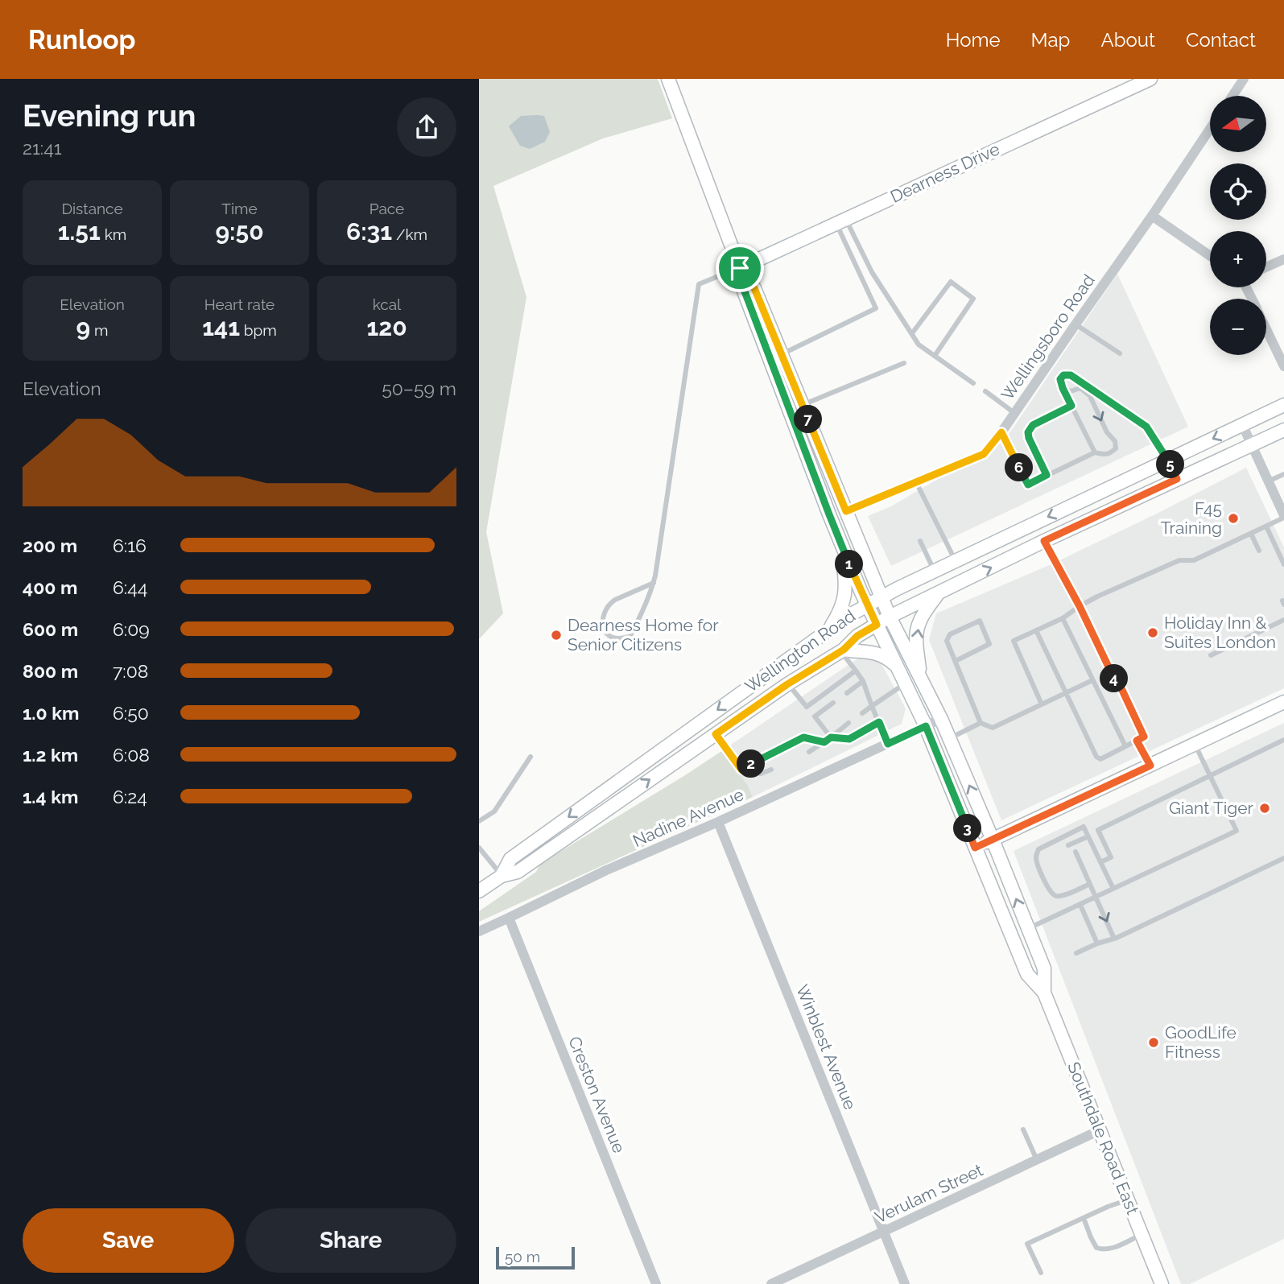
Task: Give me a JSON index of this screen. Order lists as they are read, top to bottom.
{
  "streets": {
    "main road": ["Dearness Drive", "Wellington Road", "Southdale Road East"],
    "street": [
      "Wellingsboro Road",
      "Nadine Avenue",
      "Winblest Avenue",
      "Creston Avenue",
      "Verulam Street"
    ]
  },
  "crossings": [
    ["Dearness Drive", "Southdale Road East"],
    ["Wellingsboro Road", "Southdale Road East"],
    ["Wellington Road", "Southdale Road East"],
    ["Nadine Avenue", "Winblest Avenue"],
    ["Nadine Avenue", "Creston Avenue"],
    ["Nadine Avenue", "Southdale Road East"],
    ["Winblest Avenue", "Verulam Street"],
    ["Southdale Road East", "Verulam Street"]
  ],
  "places": [
    "F45 Training",
    "Holiday Inn & Suites London",
    "Dearness Home for Senior Citizens",
    "Giant Tiger",
    "GoodLife Fitness"
  ],
  "scale_bar": "50 m",
  "north": "left",
  "page": {
    "header": "Runloop",
    "nav": [
      "Home",
      "Map",
      "About",
      "Contact"
    ],
    "heading": ["Evening run", "21:41"],
    "map_buttons": ["+", "−"],
    "stats": [
      ["Distance", "1.51 km"],
      ["Time", "9:50"],
      ["Pace", "6:31 /km"],
      ["Elevation", "9 m"],
      ["Heart rate", "141 bpm"],
      ["kcal", "120"]
    ],
    "chart": ["Elevation", "50–59 m"],
    "pins": [
      "7",
      "5",
      "6",
      "1",
      "4",
      "2",
      "3"
    ],
    "list": [
      {
        "name": "200 m",
        "note": "6:16"
      },
      {
        "name": "400 m",
        "note": "6:44"
      },
      {
        "name": "600 m",
        "note": "6:09"
      },
      {
        "name": "800 m",
        "note": "7:08"
      },
      {
        "name": "1.0 km",
        "note": "6:50"
      },
      {
        "name": "1.2 km",
        "note": "6:08"
      },
      {
        "name": "1.4 km",
        "note": "6:24"
      }
    ],
    "buttons": ["Save", "Share"],
    "scale": "50 m"
  }
}
